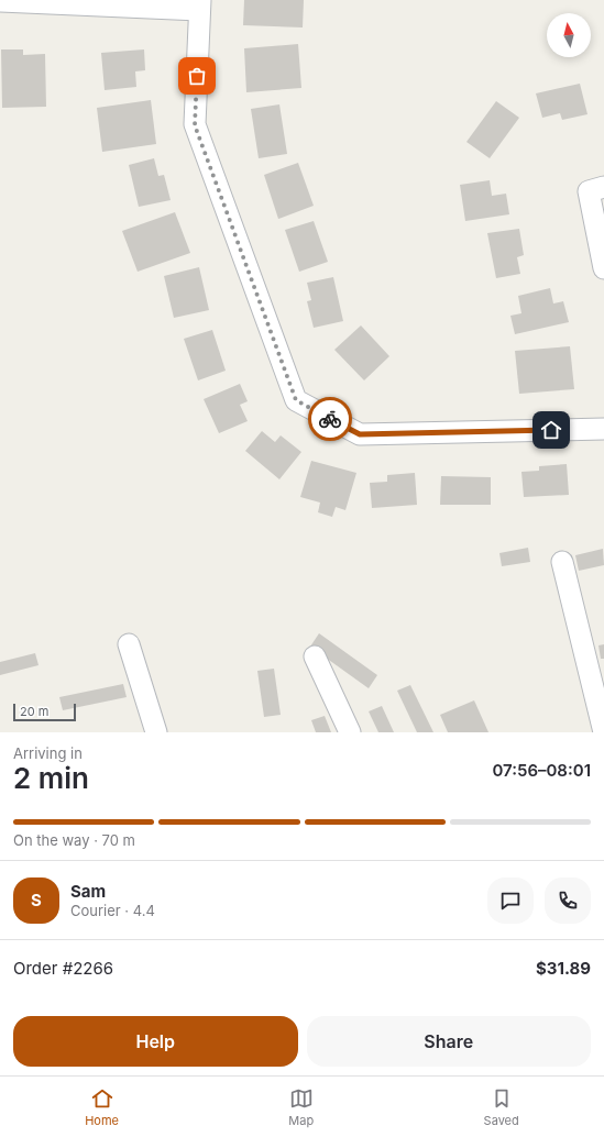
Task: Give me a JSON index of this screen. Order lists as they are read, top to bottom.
{
  "scale_bar": "20 m",
  "north": "top",
  "page": {
    "scale": "20 m",
    "heading": ["2 min", "Arriving in", "07:56–08:01"],
    "panel": [
      "Sam",
      "Courier · 4.4",
      "Order #2266",
      "$31.89"
    ],
    "bar": "On the way · 70 m",
    "round": "S",
    "buttons": ["Help", "Share"],
    "tabs": ["Home", "Map", "Saved"]
  }
}
